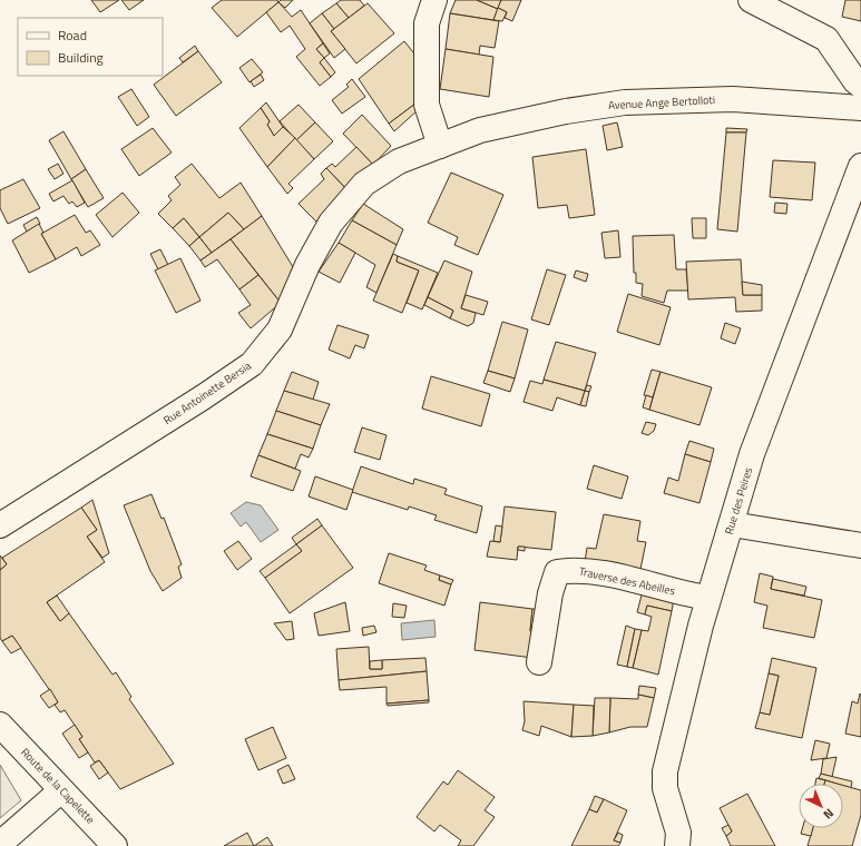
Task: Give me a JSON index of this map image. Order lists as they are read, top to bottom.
{
  "streets": {
    "street": [
      "Avenue Ange Bertolloti",
      "Rue Antoinette Bersia",
      "Rue des Peires",
      "Traverse des Abeilles",
      "Route de la Capelette"
    ]
  },
  "crossings": [
    ["Avenue Ange Bertolloti", "Rue Antoinette Bersia"],
    ["Rue des Peires", "Traverse des Abeilles"]
  ],
  "legend": ["Road", "Building"],
  "north": "bottom right"
}
